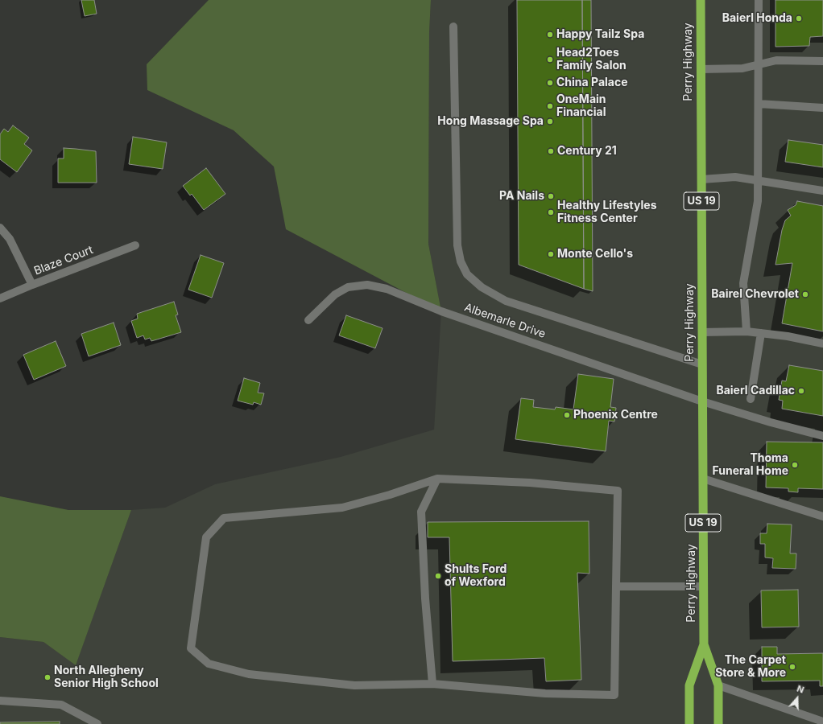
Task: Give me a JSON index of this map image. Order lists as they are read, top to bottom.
{
  "streets": {
    "highway": ["Perry Highway", "US 19"],
    "street": ["Blaze Court", "Albemarle Drive"]
  },
  "crossings": [
    ["Perry Highway", "Albemarle Drive"]
  ],
  "places": [
    "Baierl Honda",
    "Happy Tailz Spa",
    "Head2Toes Family Salon",
    "China Palace",
    "OneMain Financial",
    "Hong Massage Spa",
    "Century 21",
    "PA Nails",
    "Healthy Lifestyles Fitness Center",
    "Monte Cello's",
    "Bairel Chevrolet",
    "Baierl Cadillac",
    "Phoenix Centre",
    "Thoma Funeral Home",
    "Shults Ford of Wexford",
    "The Carpet Store & More",
    "North Allegheny Senior High School"
  ],
  "north": "top"
}
